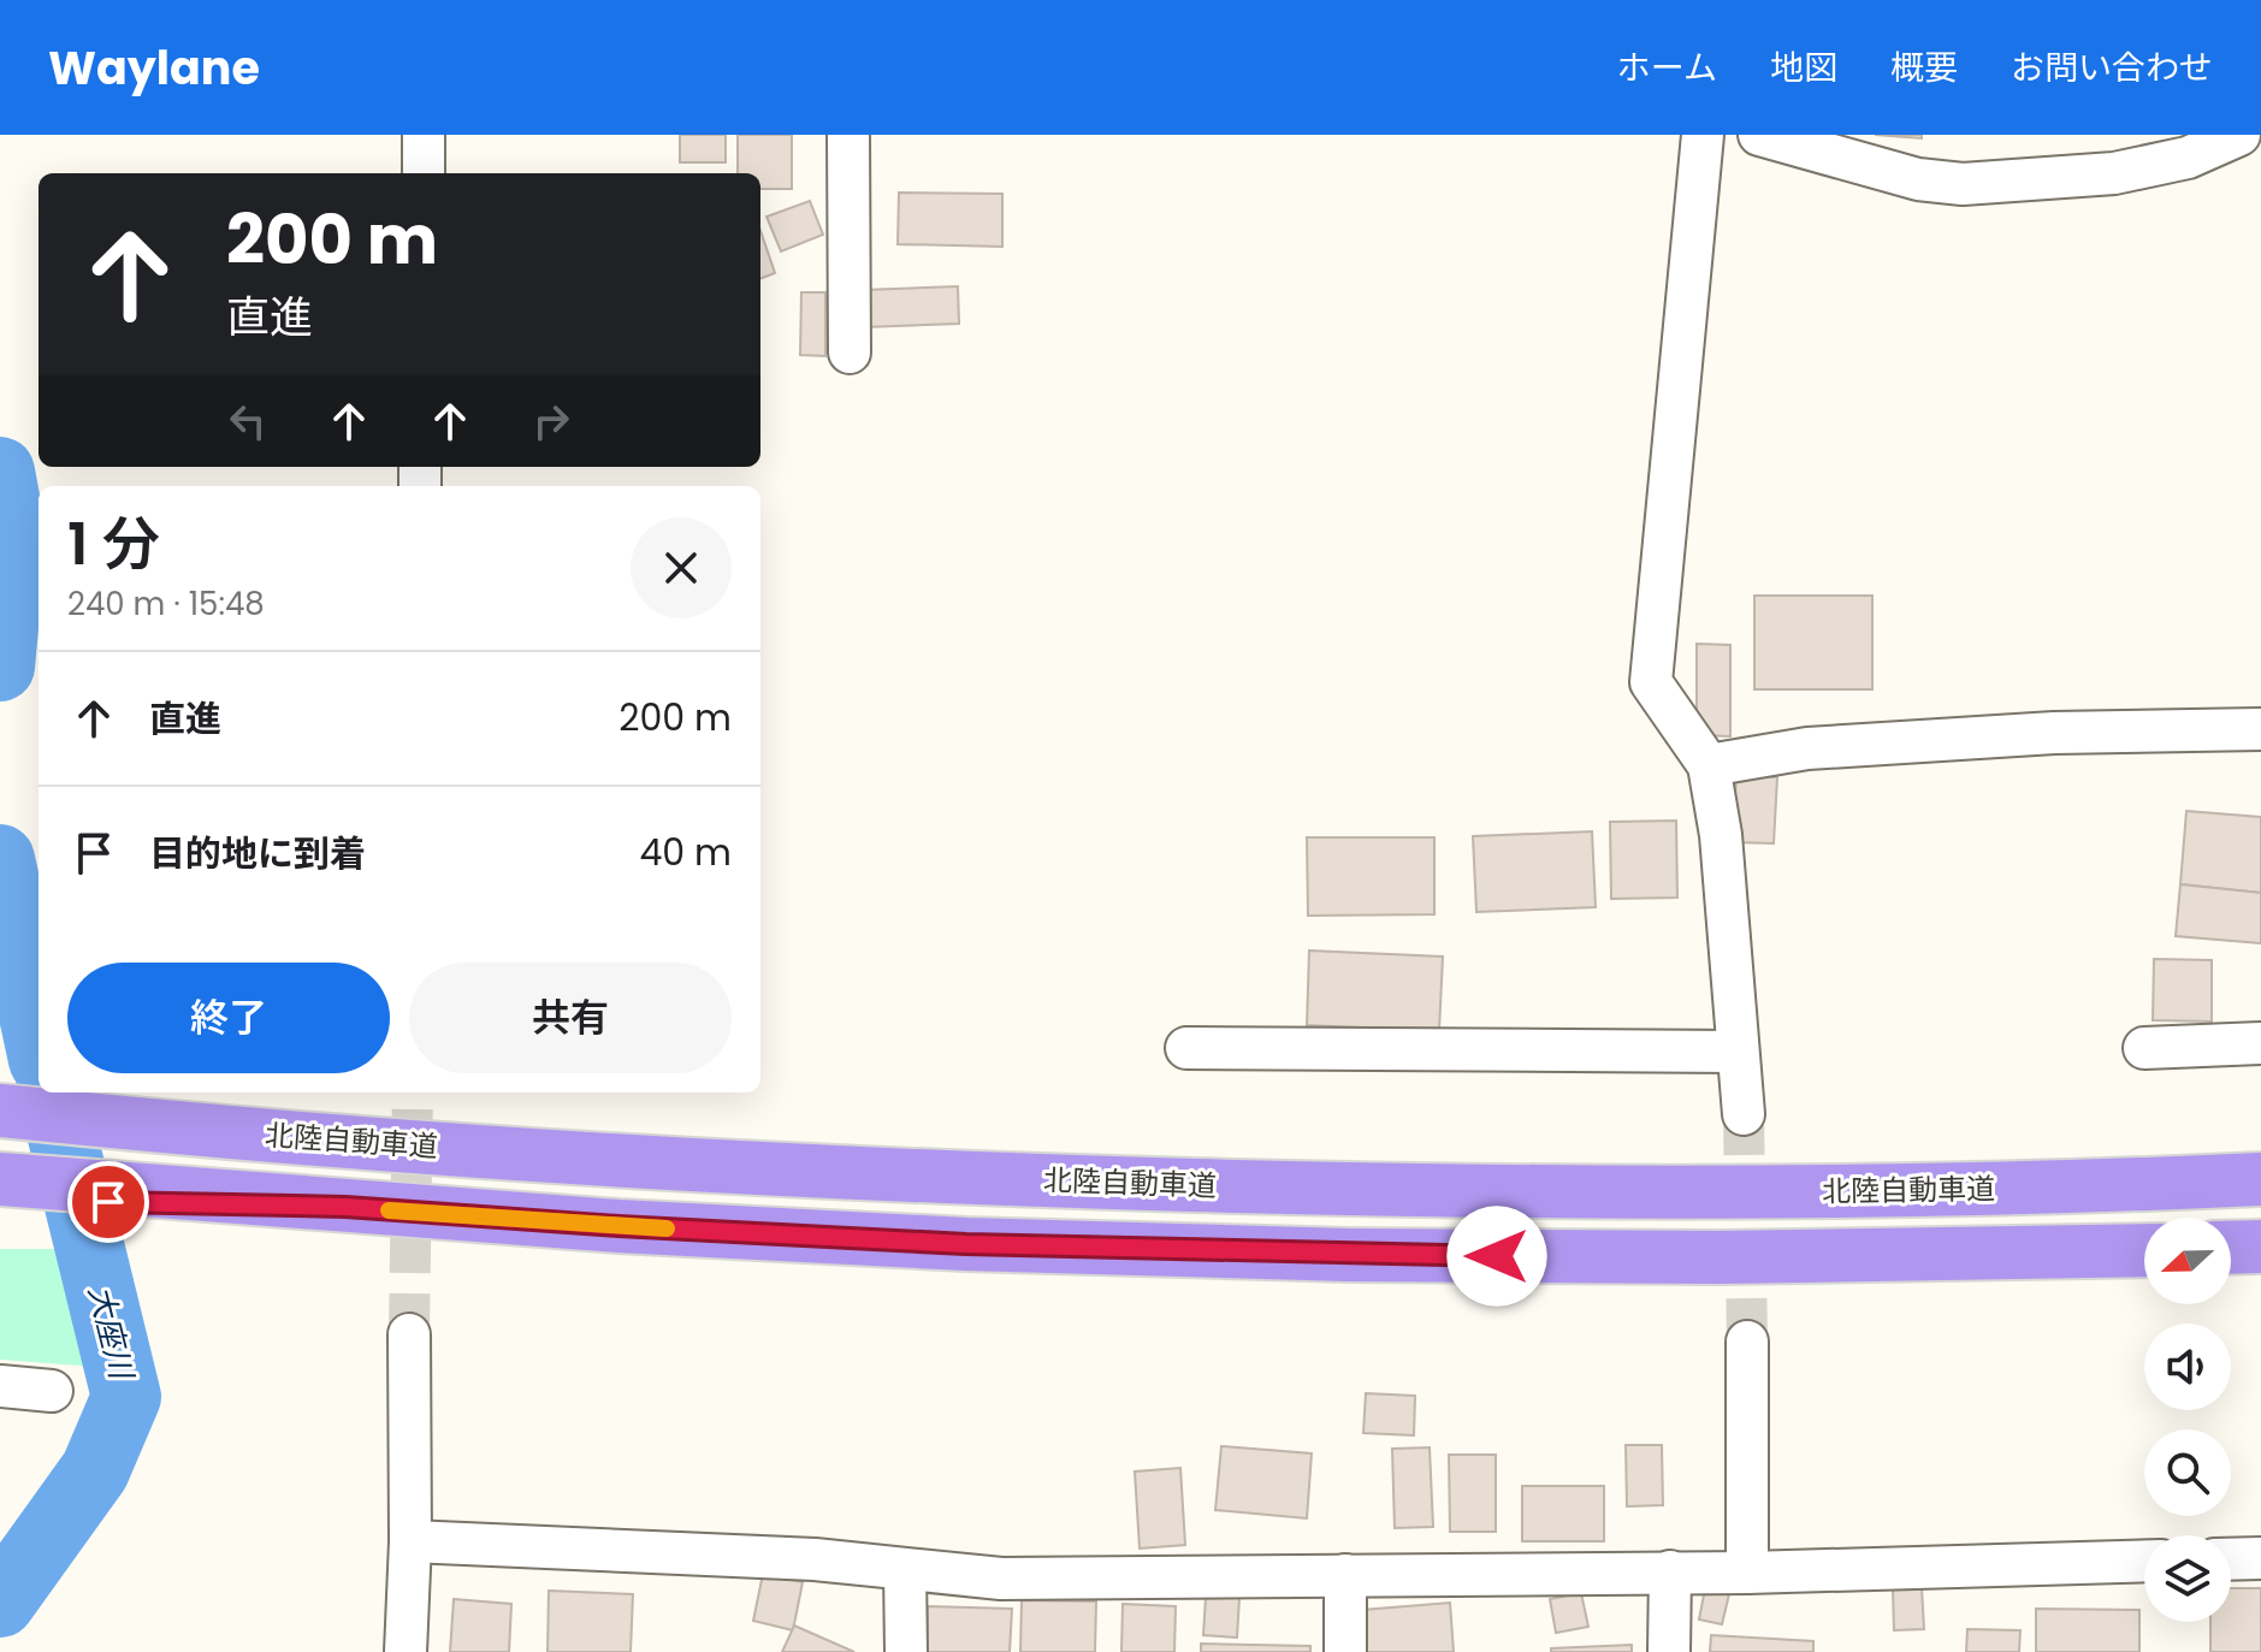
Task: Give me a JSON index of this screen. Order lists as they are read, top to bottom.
{
  "streets": {
    "highway": ["北陸自動車道"]
  },
  "water": ["大座川"],
  "north": "left",
  "page": {
    "header": "Waylane",
    "nav": [
      "ホーム",
      "地図",
      "概要",
      "お問い合わせ"
    ],
    "turn": ["200 m", "直進"],
    "heading": ["1 分", "240 m · 15:48"],
    "list": [
      {
        "name": "直進",
        "value": "200 m"
      },
      {
        "name": "目的地に到着",
        "value": "40 m"
      }
    ],
    "buttons": ["終了", "共有"]
  }
}
